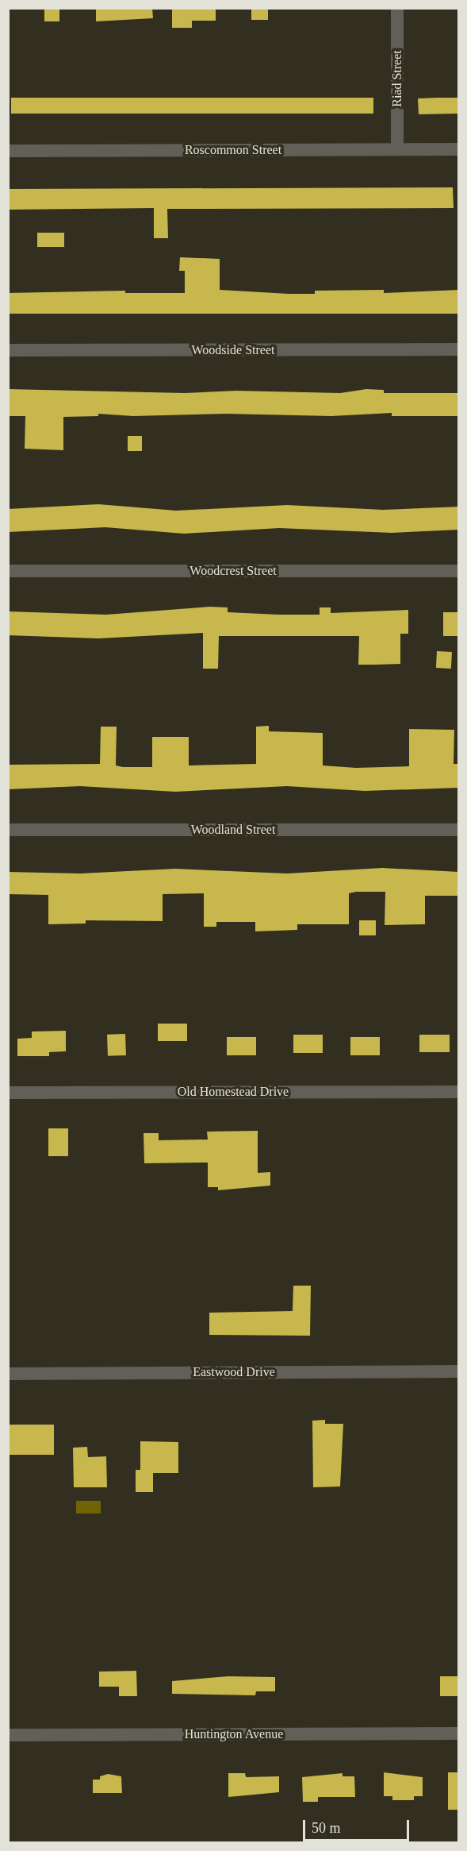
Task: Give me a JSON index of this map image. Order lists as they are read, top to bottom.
{
  "streets": {
    "street": [
      "Riad Street",
      "Roscommon Street",
      "Woodside Street",
      "Woodcrest Street",
      "Woodland Street",
      "Old Homestead Drive",
      "Eastwood Drive",
      "Huntington Avenue"
    ]
  },
  "crossings": [
    ["Riad Street", "Roscommon Street"]
  ],
  "scale_bar": "50 m"
}
